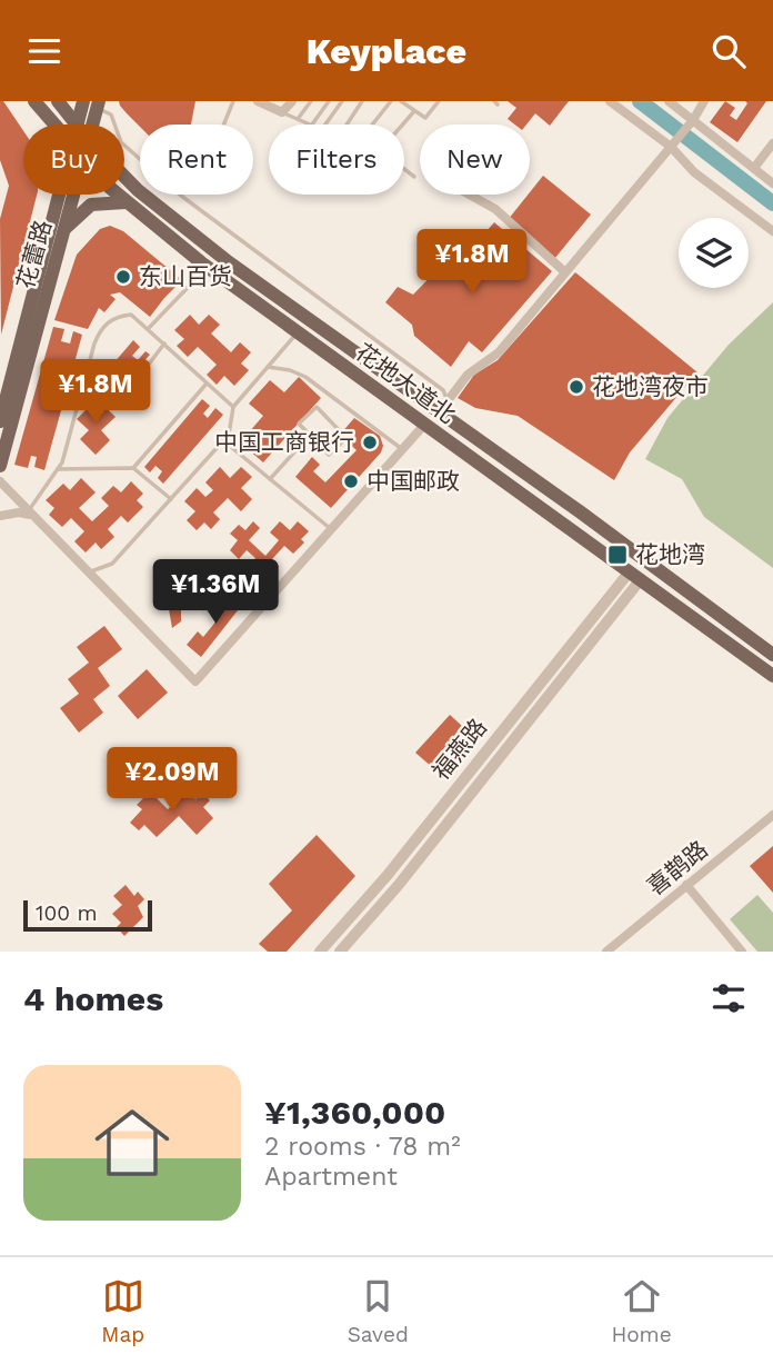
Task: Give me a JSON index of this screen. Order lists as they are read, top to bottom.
{
  "streets": {
    "main road": ["花蕾路", "花地大道北"],
    "street": ["福燕路", "喜鹊路"]
  },
  "crossings": [
    ["花地大道北", "福燕路"]
  ],
  "places": {
    "other": [
      "东山百货",
      "花地湾夜市",
      "中国工商银行",
      "中国邮政"
    ],
    "transit": ["花地湾"]
  },
  "scale_bar": "100 m",
  "page": {
    "header": "Keyplace",
    "chip": [
      "Buy",
      "Rent",
      "Filters",
      "New"
    ],
    "price": [
      "¥1.8M",
      "¥1.8M",
      "¥1.36M",
      "¥2.09M"
    ],
    "scale": "100 m",
    "heading": "4 homes",
    "list": [
      {
        "name": "¥1,360,000",
        "note": "2 rooms · 78 m² · Apartment"
      }
    ],
    "tabs": ["Map", "Saved", "Home"]
  }
}
